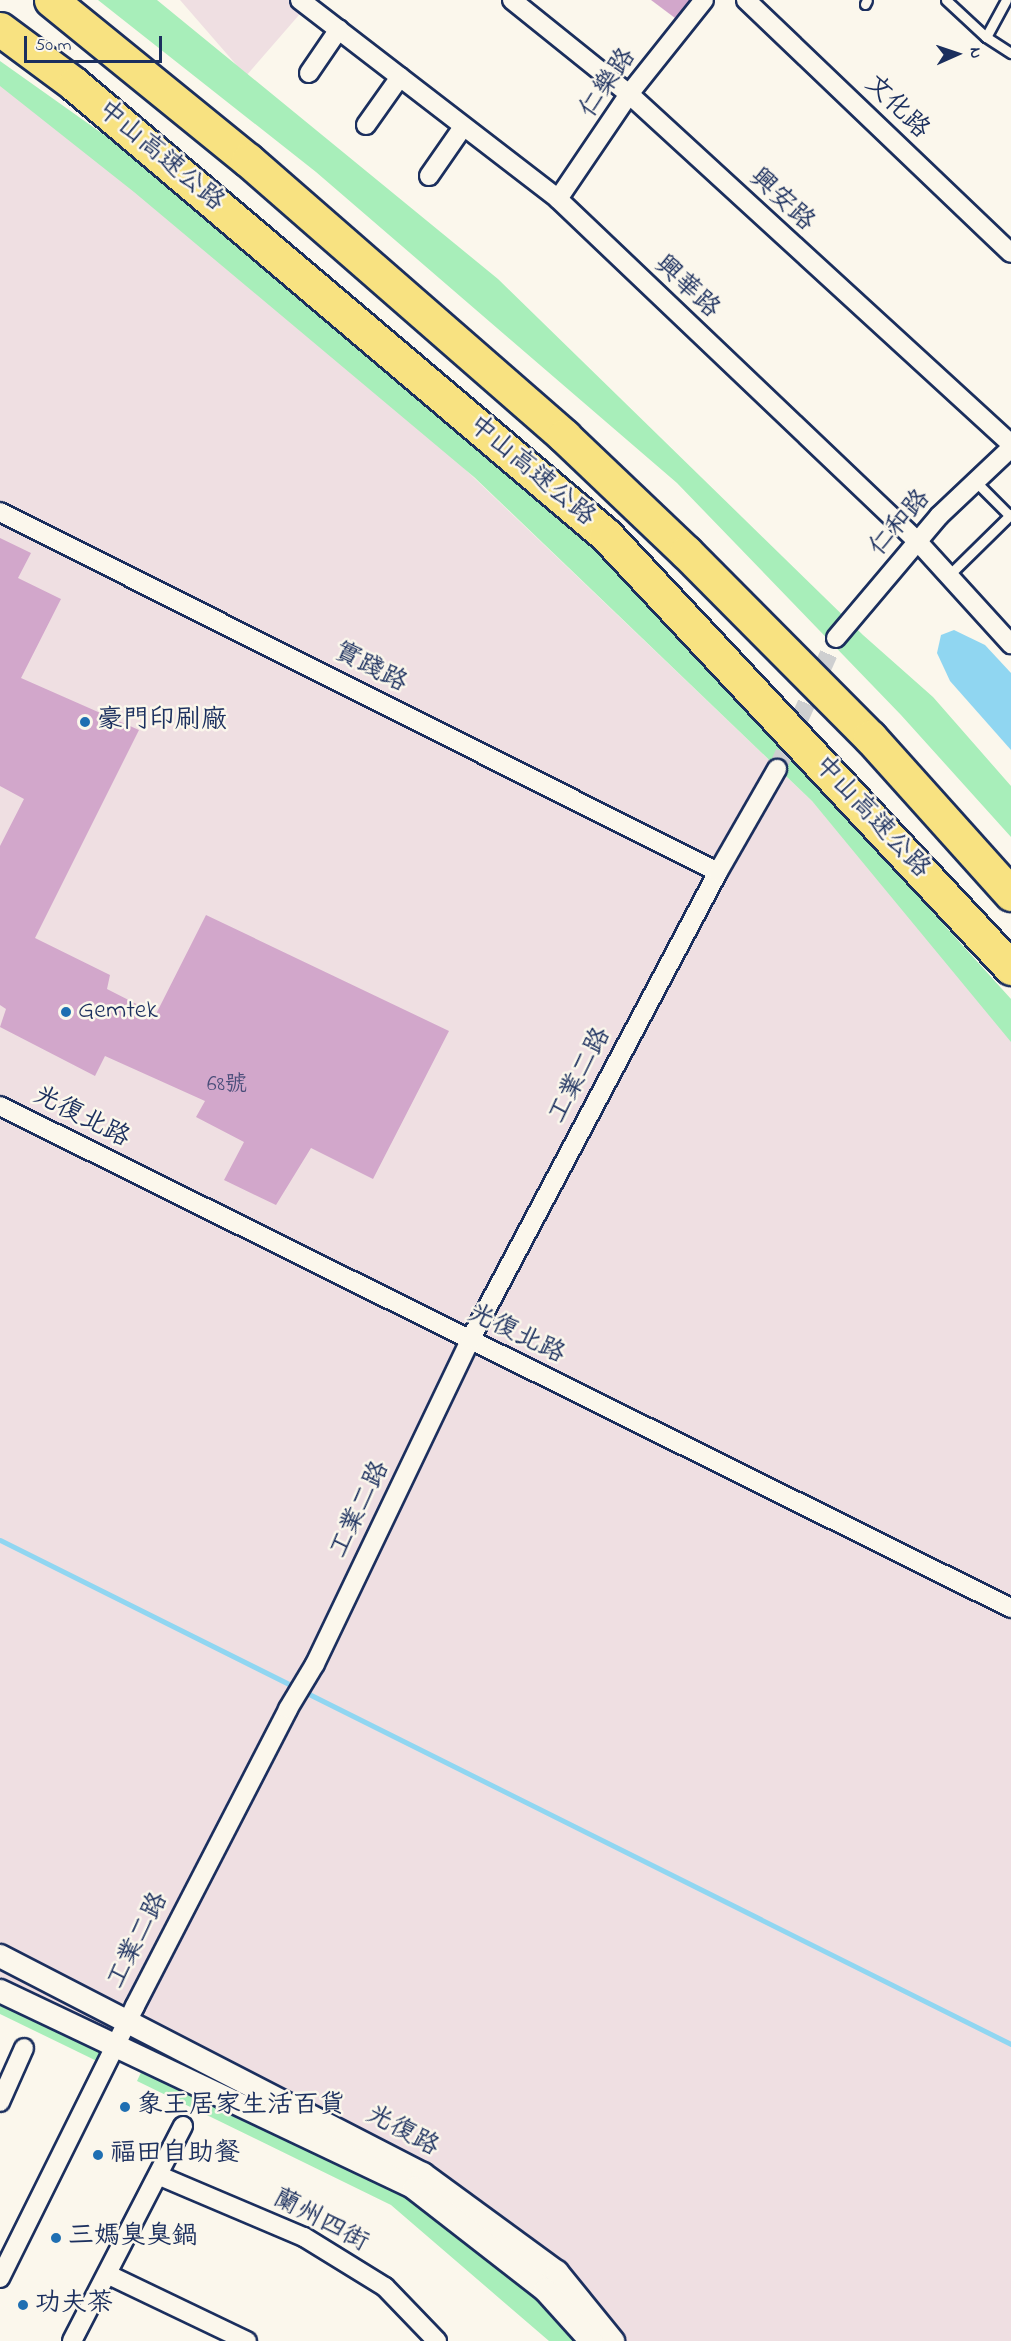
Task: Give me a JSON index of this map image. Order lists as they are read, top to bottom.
{
  "streets": {
    "highway": ["中山高速公路"],
    "street": [
      "仁樂路",
      "文化路",
      "興安路",
      "興華路",
      "仁和路",
      "實踐路",
      "工業二路",
      "光復北路",
      "光復路",
      "蘭州四街"
    ]
  },
  "crossings": [
    ["仁樂路", "興安路"],
    ["仁樂路", "興華路"],
    ["興安路", "仁和路"],
    ["興華路", "仁和路"],
    ["實踐路", "工業二路"],
    ["工業二路", "光復北路"],
    ["工業二路", "光復路"]
  ],
  "places": [
    "豪門印刷廠",
    "Gemtek",
    "象王居家生活百貨",
    "福田自助餐",
    "三媽臭臭鍋",
    "功夫茶"
  ],
  "house_numbers": ["68號"],
  "scale_bar": "50 m",
  "north": "right"
}
